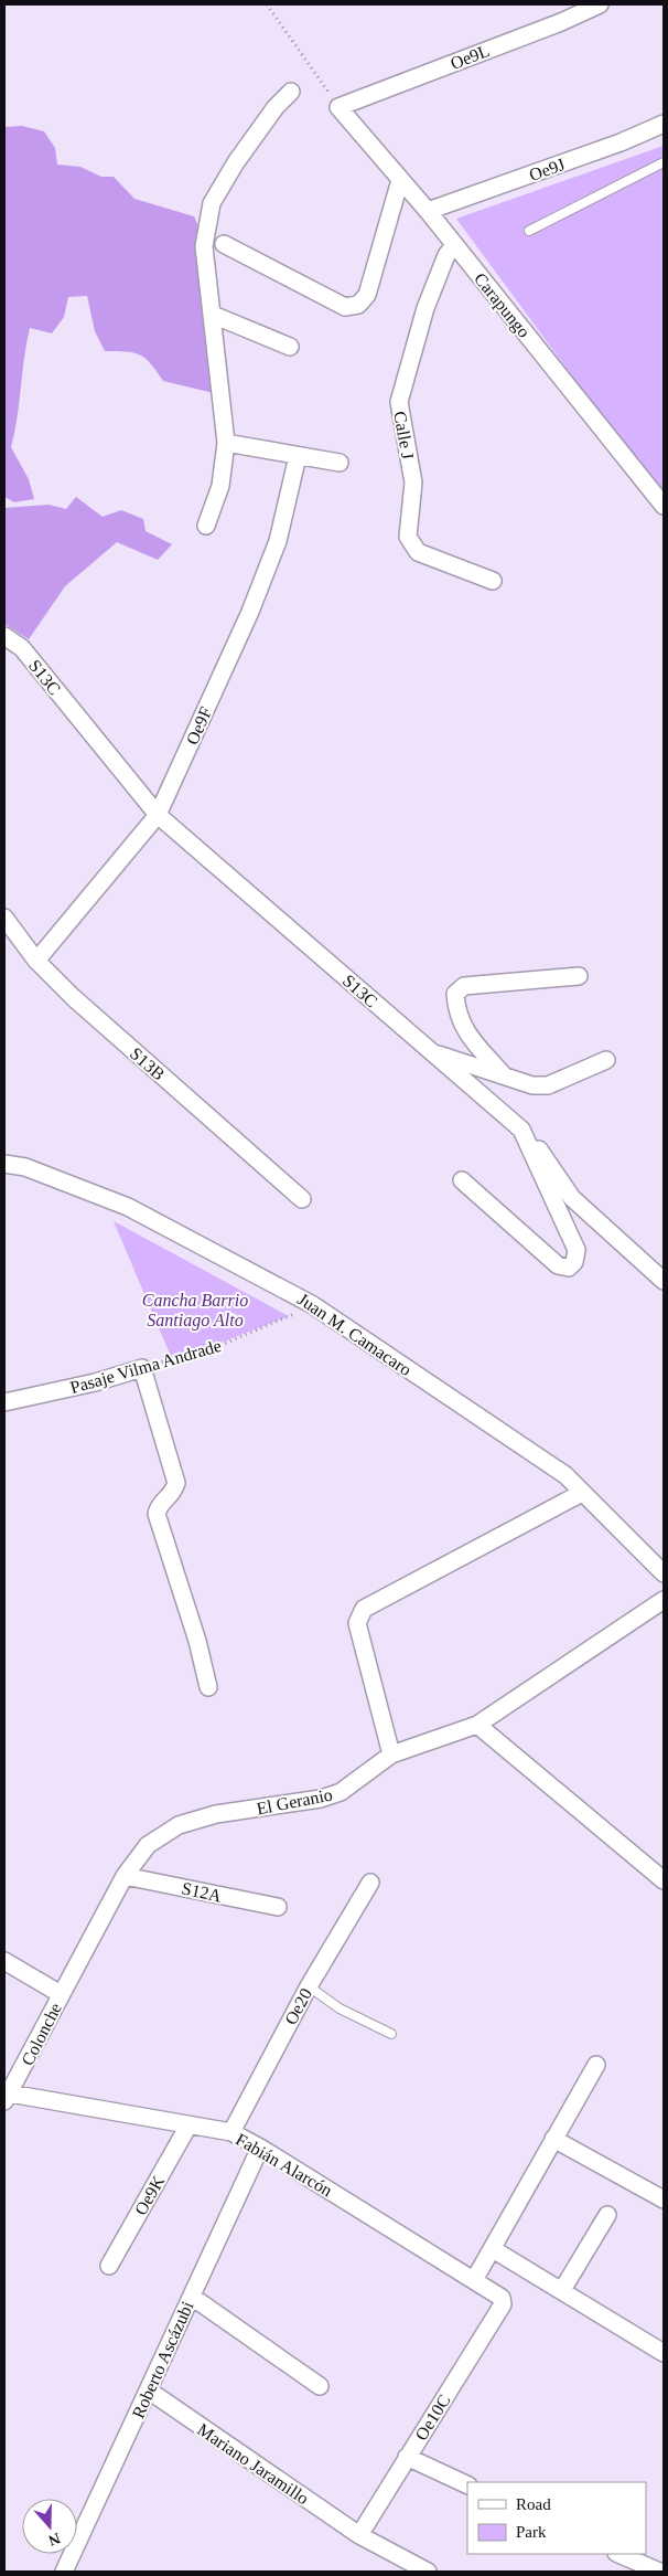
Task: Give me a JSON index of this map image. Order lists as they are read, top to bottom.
{
  "streets": {
    "street": [
      "Oe9L",
      "Oe9J",
      "Carapungo",
      "Calle J",
      "S13C",
      "Oe9F",
      "S13B",
      "Juan M. Camacaro",
      "Pasaje Vilma Andrade",
      "El Geranio",
      "S12A",
      "Oe20",
      "Colonche",
      "Fabián Alarcón",
      "Oe9K",
      "Roberto Ascázubi",
      "Oe10C",
      "Mariano Jaramillo"
    ]
  },
  "crossings": [
    ["Oe9L", "Carapungo"],
    ["Oe9J", "Carapungo"],
    ["Carapungo", "Calle J"],
    ["S13C", "Oe9F"],
    ["Oe9F", "S13B"],
    ["Juan M. Camacaro", "Pasaje Vilma Andrade"],
    ["El Geranio", "S12A"],
    ["El Geranio", "Colonche"],
    ["Oe20", "Fabián Alarcón"],
    ["Colonche", "Fabián Alarcón"],
    ["Fabián Alarcón", "Oe9K"],
    ["Fabián Alarcón", "Roberto Ascázubi"],
    ["Fabián Alarcón", "Oe10C"],
    ["Roberto Ascázubi", "Mariano Jaramillo"],
    ["Oe10C", "Mariano Jaramillo"]
  ],
  "parks": ["Cancha Barrio Santiago Alto"],
  "legend": ["Road", "Park"],
  "north": "bottom"
}
